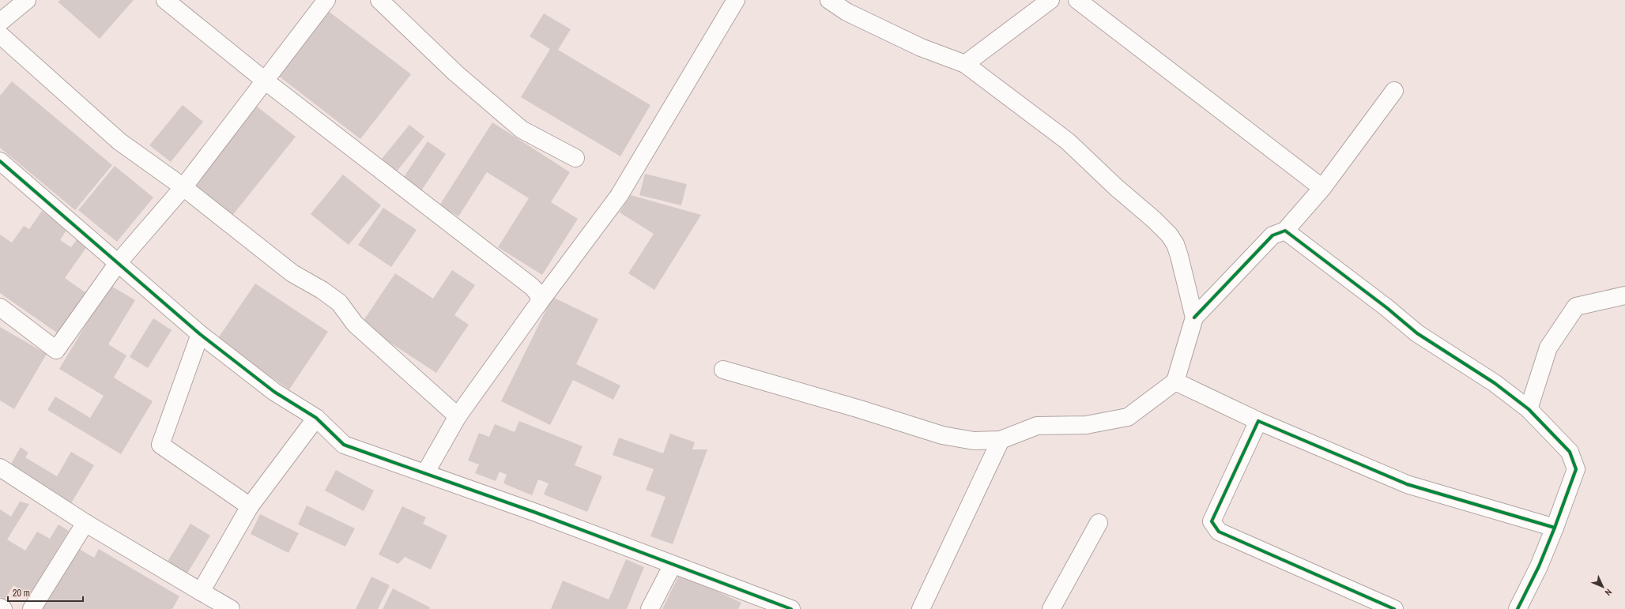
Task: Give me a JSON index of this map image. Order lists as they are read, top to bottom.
{
  "scale_bar": "20 m",
  "north": "bottom right"
}
